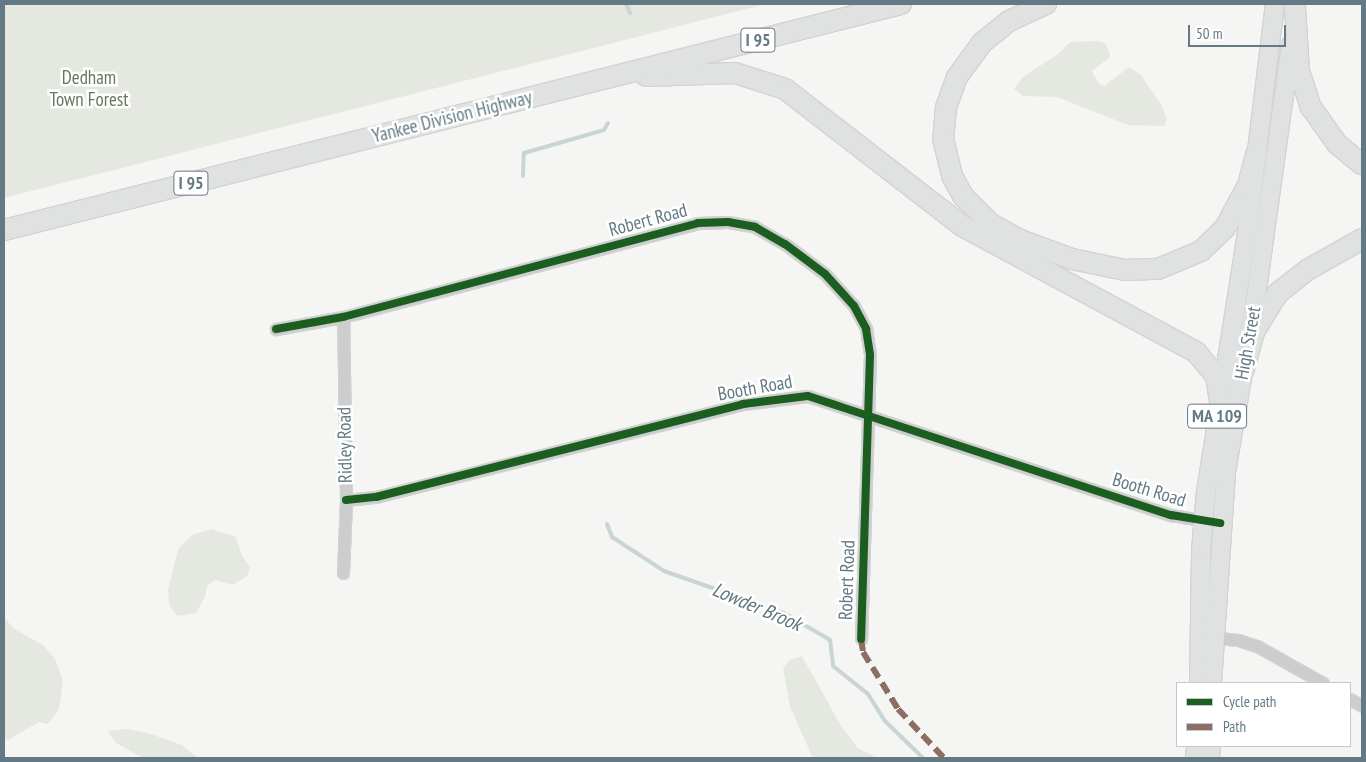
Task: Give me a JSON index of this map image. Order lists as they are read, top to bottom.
{
  "streets": {
    "highway": ["I 95", "Yankee Division Highway"],
    "main road": ["High Street", "MA 109"],
    "street": ["Robert Road", "Booth Road", "Ridley Road"]
  },
  "crossings": [
    ["Robert Road", "Booth Road"],
    ["Robert Road", "Ridley Road"],
    ["High Street", "Booth Road"],
    ["Booth Road", "Ridley Road"]
  ],
  "water": ["Lowder Brook"],
  "parks": ["Dedham Town Forest"],
  "legend": ["Cycle path", "Path"],
  "scale_bar": "50 m"
}
